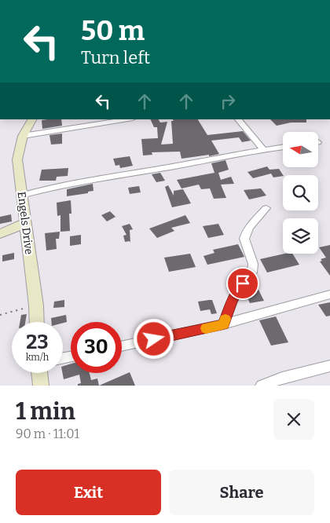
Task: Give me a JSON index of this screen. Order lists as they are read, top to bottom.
{
  "streets": {
    "street": ["Engels Drive"]
  },
  "north": "left",
  "page": {
    "turn": ["50 m", "Turn left"],
    "speed": "23 km/h",
    "limit": "30",
    "heading": ["1 min", "90 m · 11:01"],
    "buttons": ["Exit", "Share"]
  }
}
